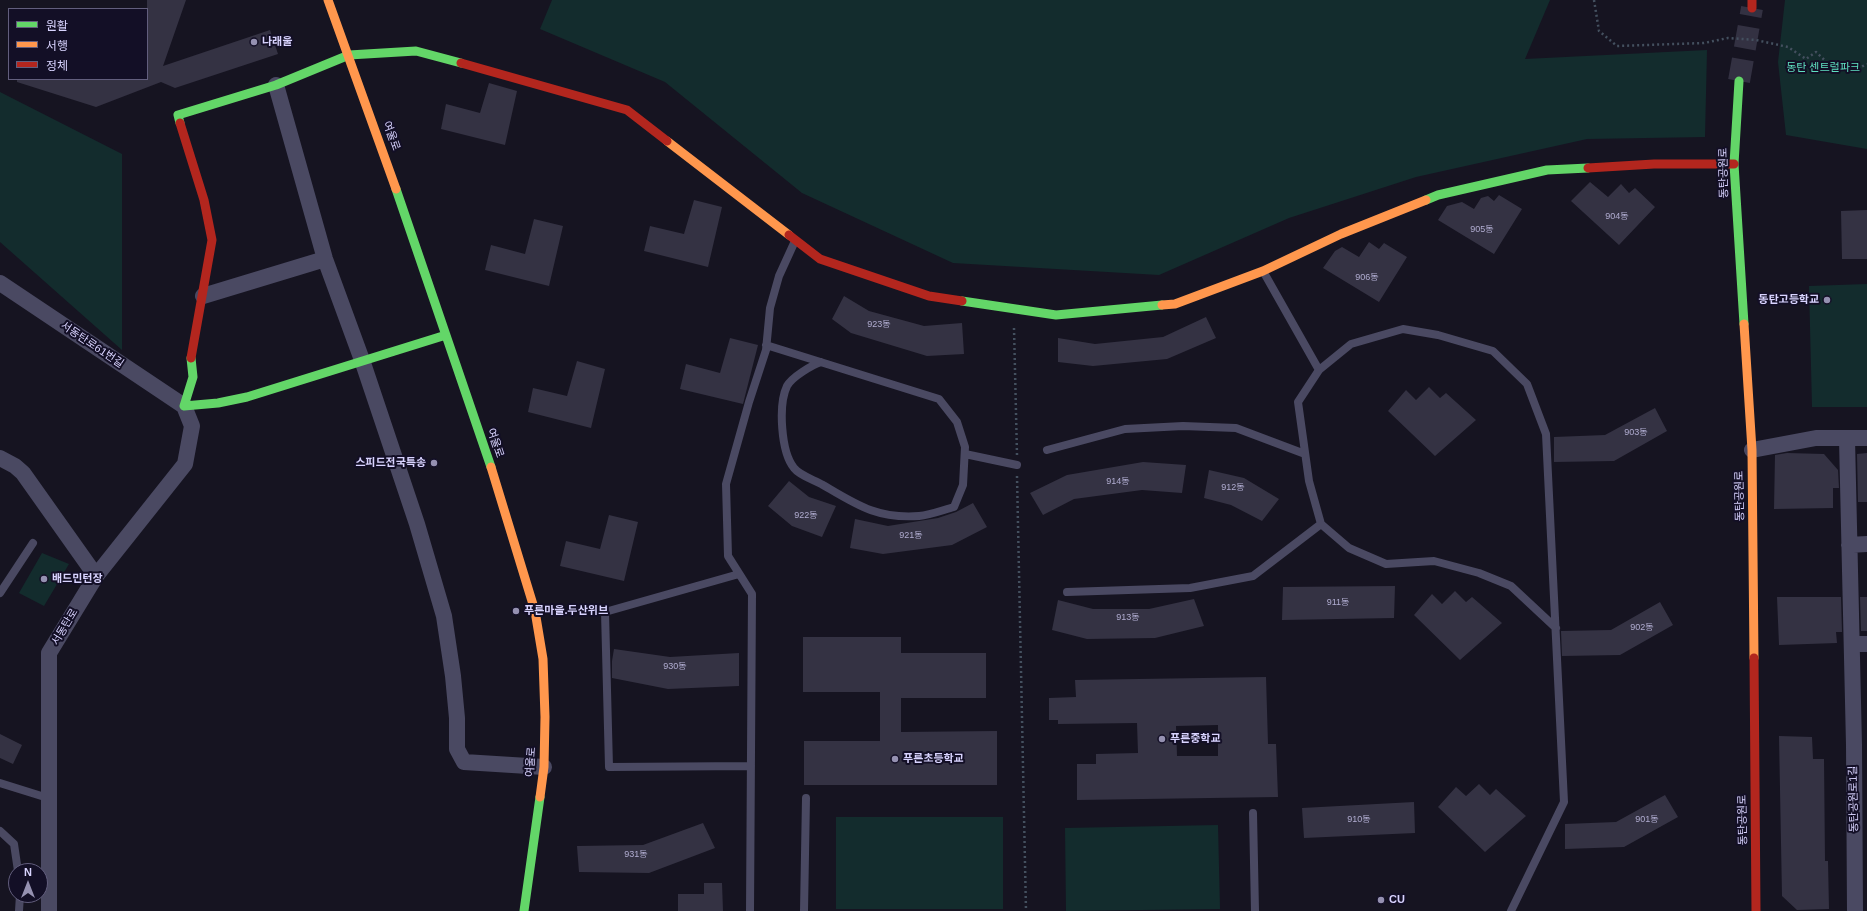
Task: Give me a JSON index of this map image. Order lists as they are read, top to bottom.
{
  "streets": {
    "street": [
      "여울로",
      "동탄공원로",
      "서동탄로61번길",
      "서동탄로",
      "동탄공원로1길"
    ]
  },
  "crossings": [
    ["서동탄로61번길", "서동탄로"]
  ],
  "parks": ["동탄 센트럴파크"],
  "places": [
    "나래울",
    "동탄고등학교",
    "스피드전국특송",
    "배드민턴장",
    "푸른마을.두산위브",
    "푸른중학교",
    "푸른초등학교",
    "CU"
  ],
  "house_numbers": [
    "904동",
    "905동",
    "906동",
    "923동",
    "903동",
    "914동",
    "912동",
    "922동",
    "921동",
    "911동",
    "913동",
    "902동",
    "930동",
    "910동",
    "901동",
    "931동"
  ],
  "legend": ["원활", "서행", "정체"],
  "north": "top"
}
